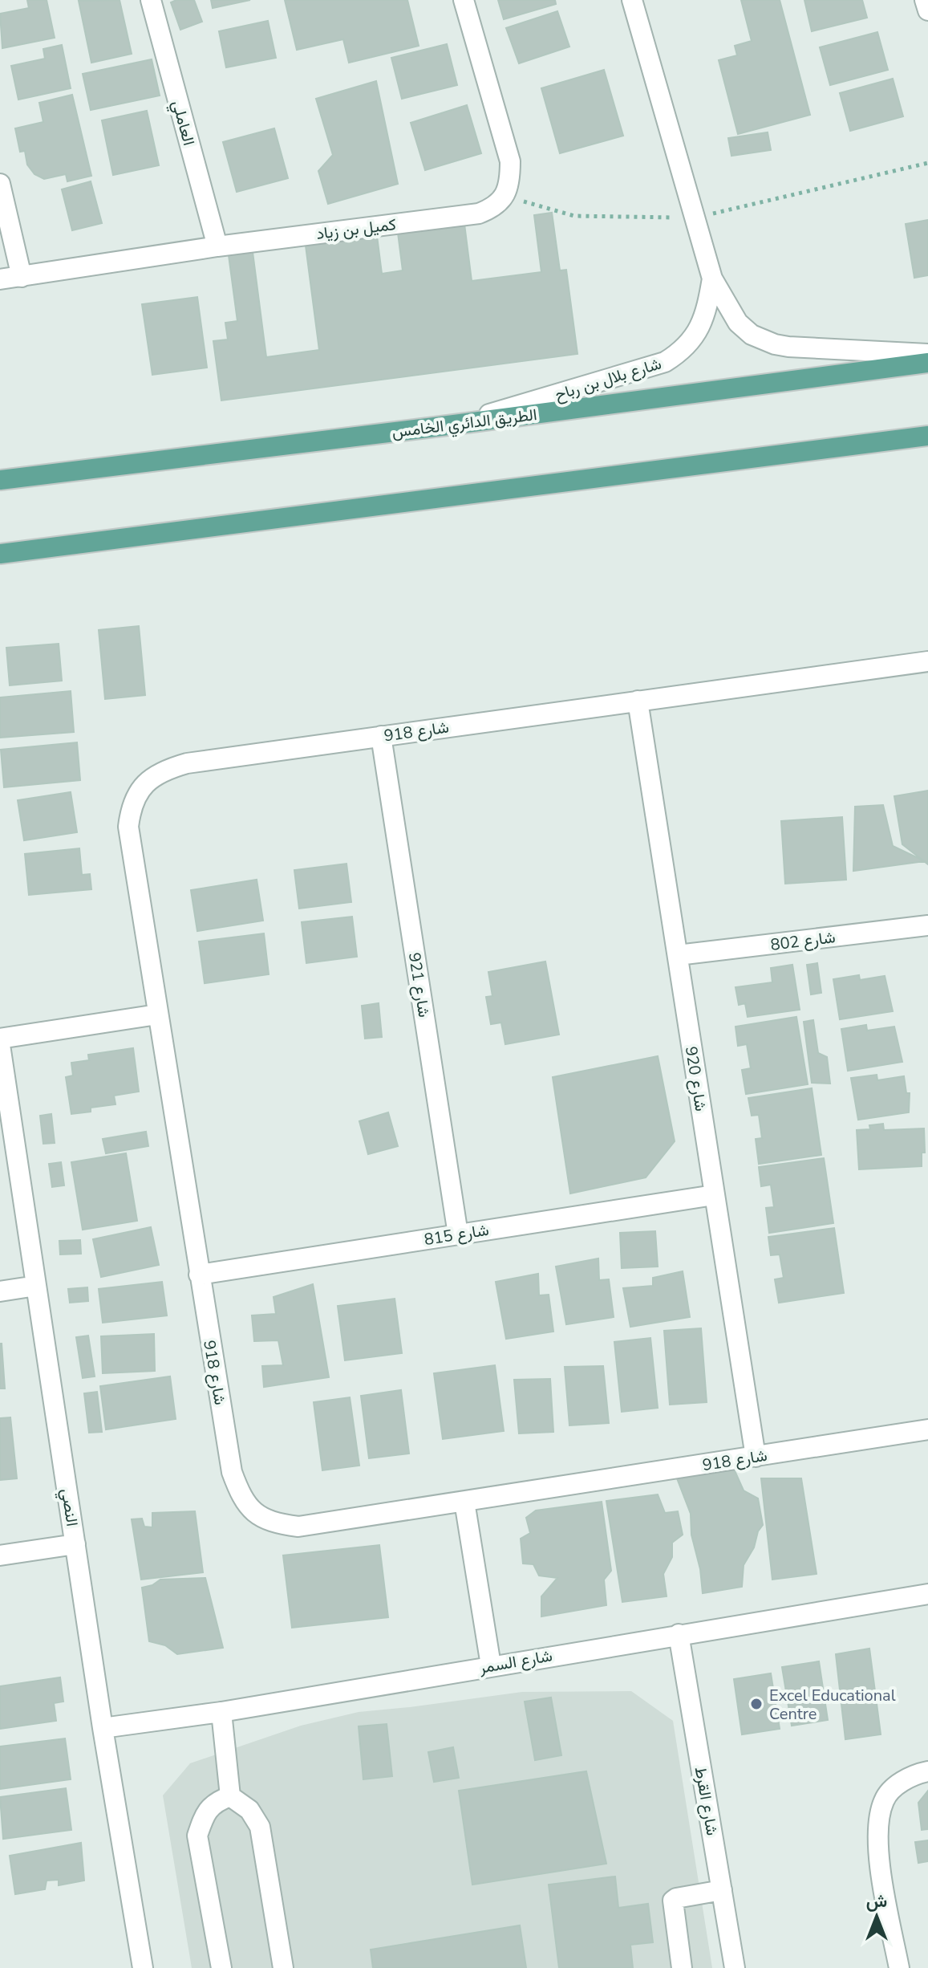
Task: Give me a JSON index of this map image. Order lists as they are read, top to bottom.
{
  "streets": {
    "main road": ["الطريق الدائري الخامس"],
    "street": [
      "العاملي",
      "كميل بن زياد",
      "شارع بلال بن رباح",
      "شارع 918",
      "شارع 802",
      "شارع 921",
      "شارع 920",
      "شارع 815",
      "النصي",
      "شارع السمر",
      "شارع القرط"
    ]
  },
  "crossings": [
    ["العاملي", "كميل بن زياد"],
    ["شارع بلال بن رباح", "الطريق الدائري الخامس"],
    ["شارع 918", "شارع 921"],
    ["شارع 918", "شارع 920"],
    ["شارع 918", "شارع 815"],
    ["شارع 802", "شارع 920"],
    ["شارع 921", "شارع 815"],
    ["شارع 920", "شارع 815"],
    ["النصي", "شارع السمر"],
    ["شارع السمر", "شارع القرط"]
  ],
  "places": ["Excel Educational Centre"],
  "north": "top"
}
